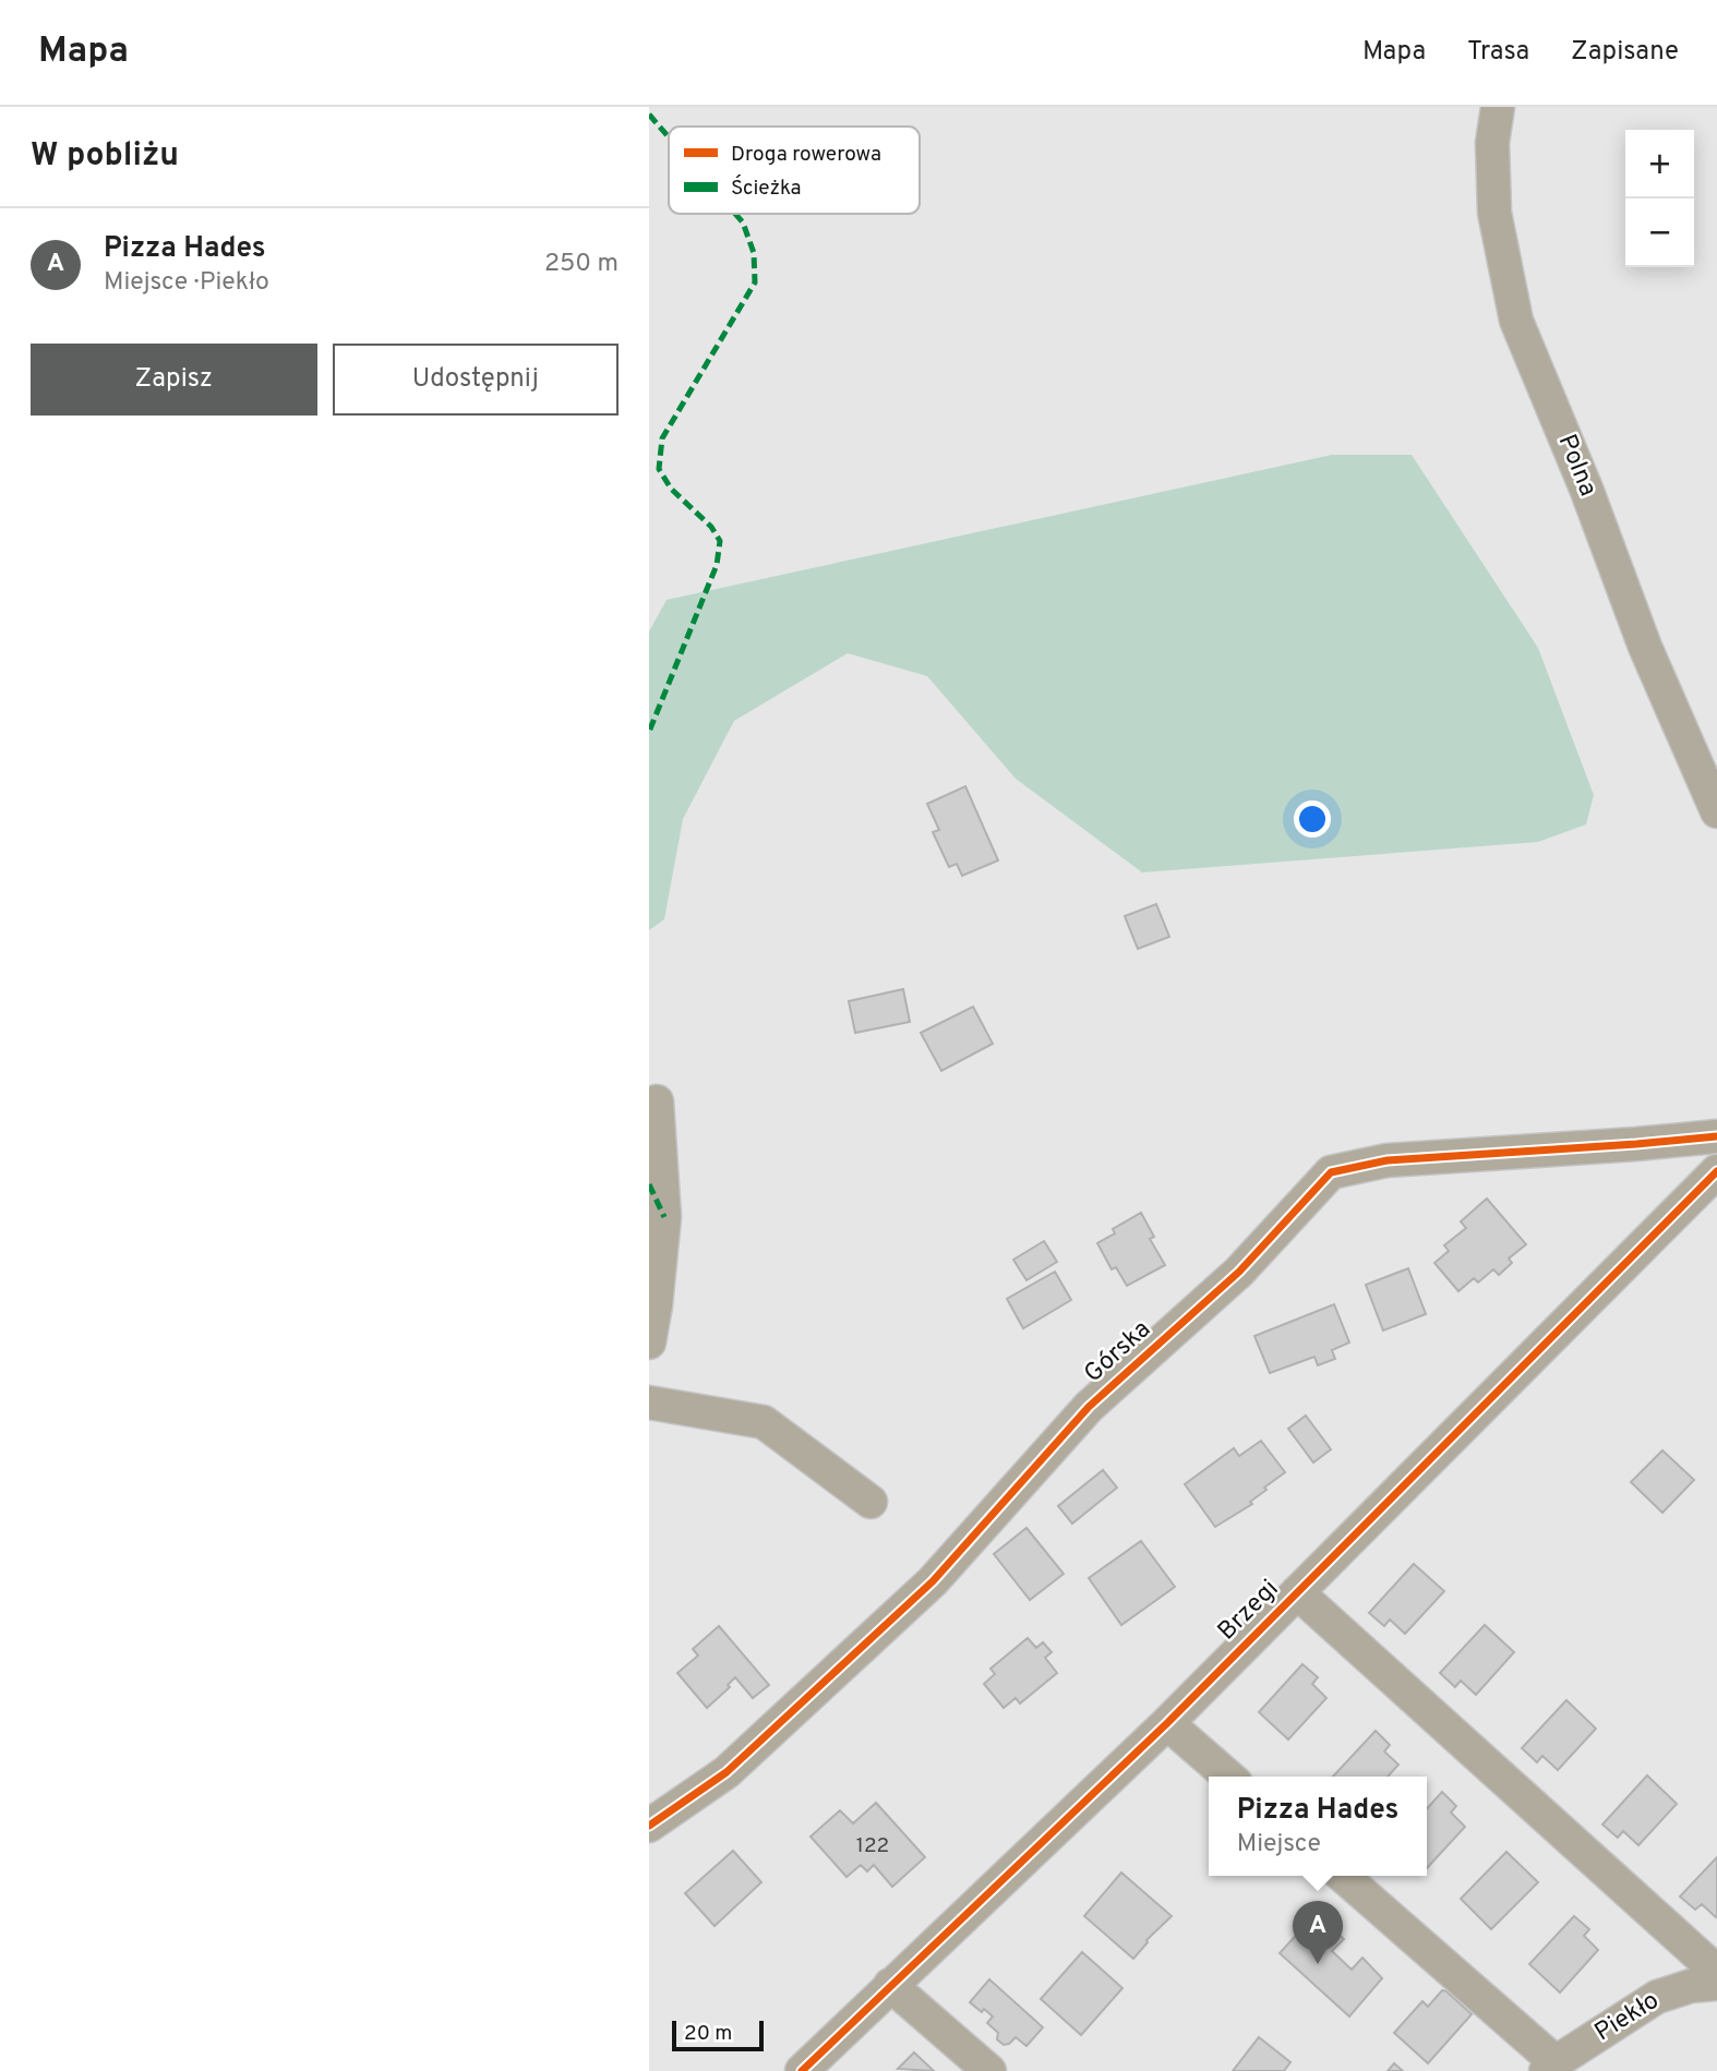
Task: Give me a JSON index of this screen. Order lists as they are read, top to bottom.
{
  "streets": {
    "street": [
      "Polna",
      "Górska",
      "Brzegi",
      "Piekło"
    ]
  },
  "house_numbers": ["122"],
  "legend": ["Droga rowerowa", "Ścieżka"],
  "scale_bar": "20 m",
  "page": {
    "header": "Mapa",
    "nav": ["Mapa", "Trasa", "Zapisane"],
    "heading": "W pobliżu",
    "map_buttons": ["+", "−"],
    "list": [
      {
        "mark": "A",
        "name": "Pizza Hades",
        "note": "Miejsce · Piekło",
        "value": "250 m"
      }
    ],
    "buttons": ["Zapisz", "Udostępnij"],
    "popup": ["Pizza Hades", "Miejsce"],
    "pins": "A",
    "scale": "20 m"
  }
}
